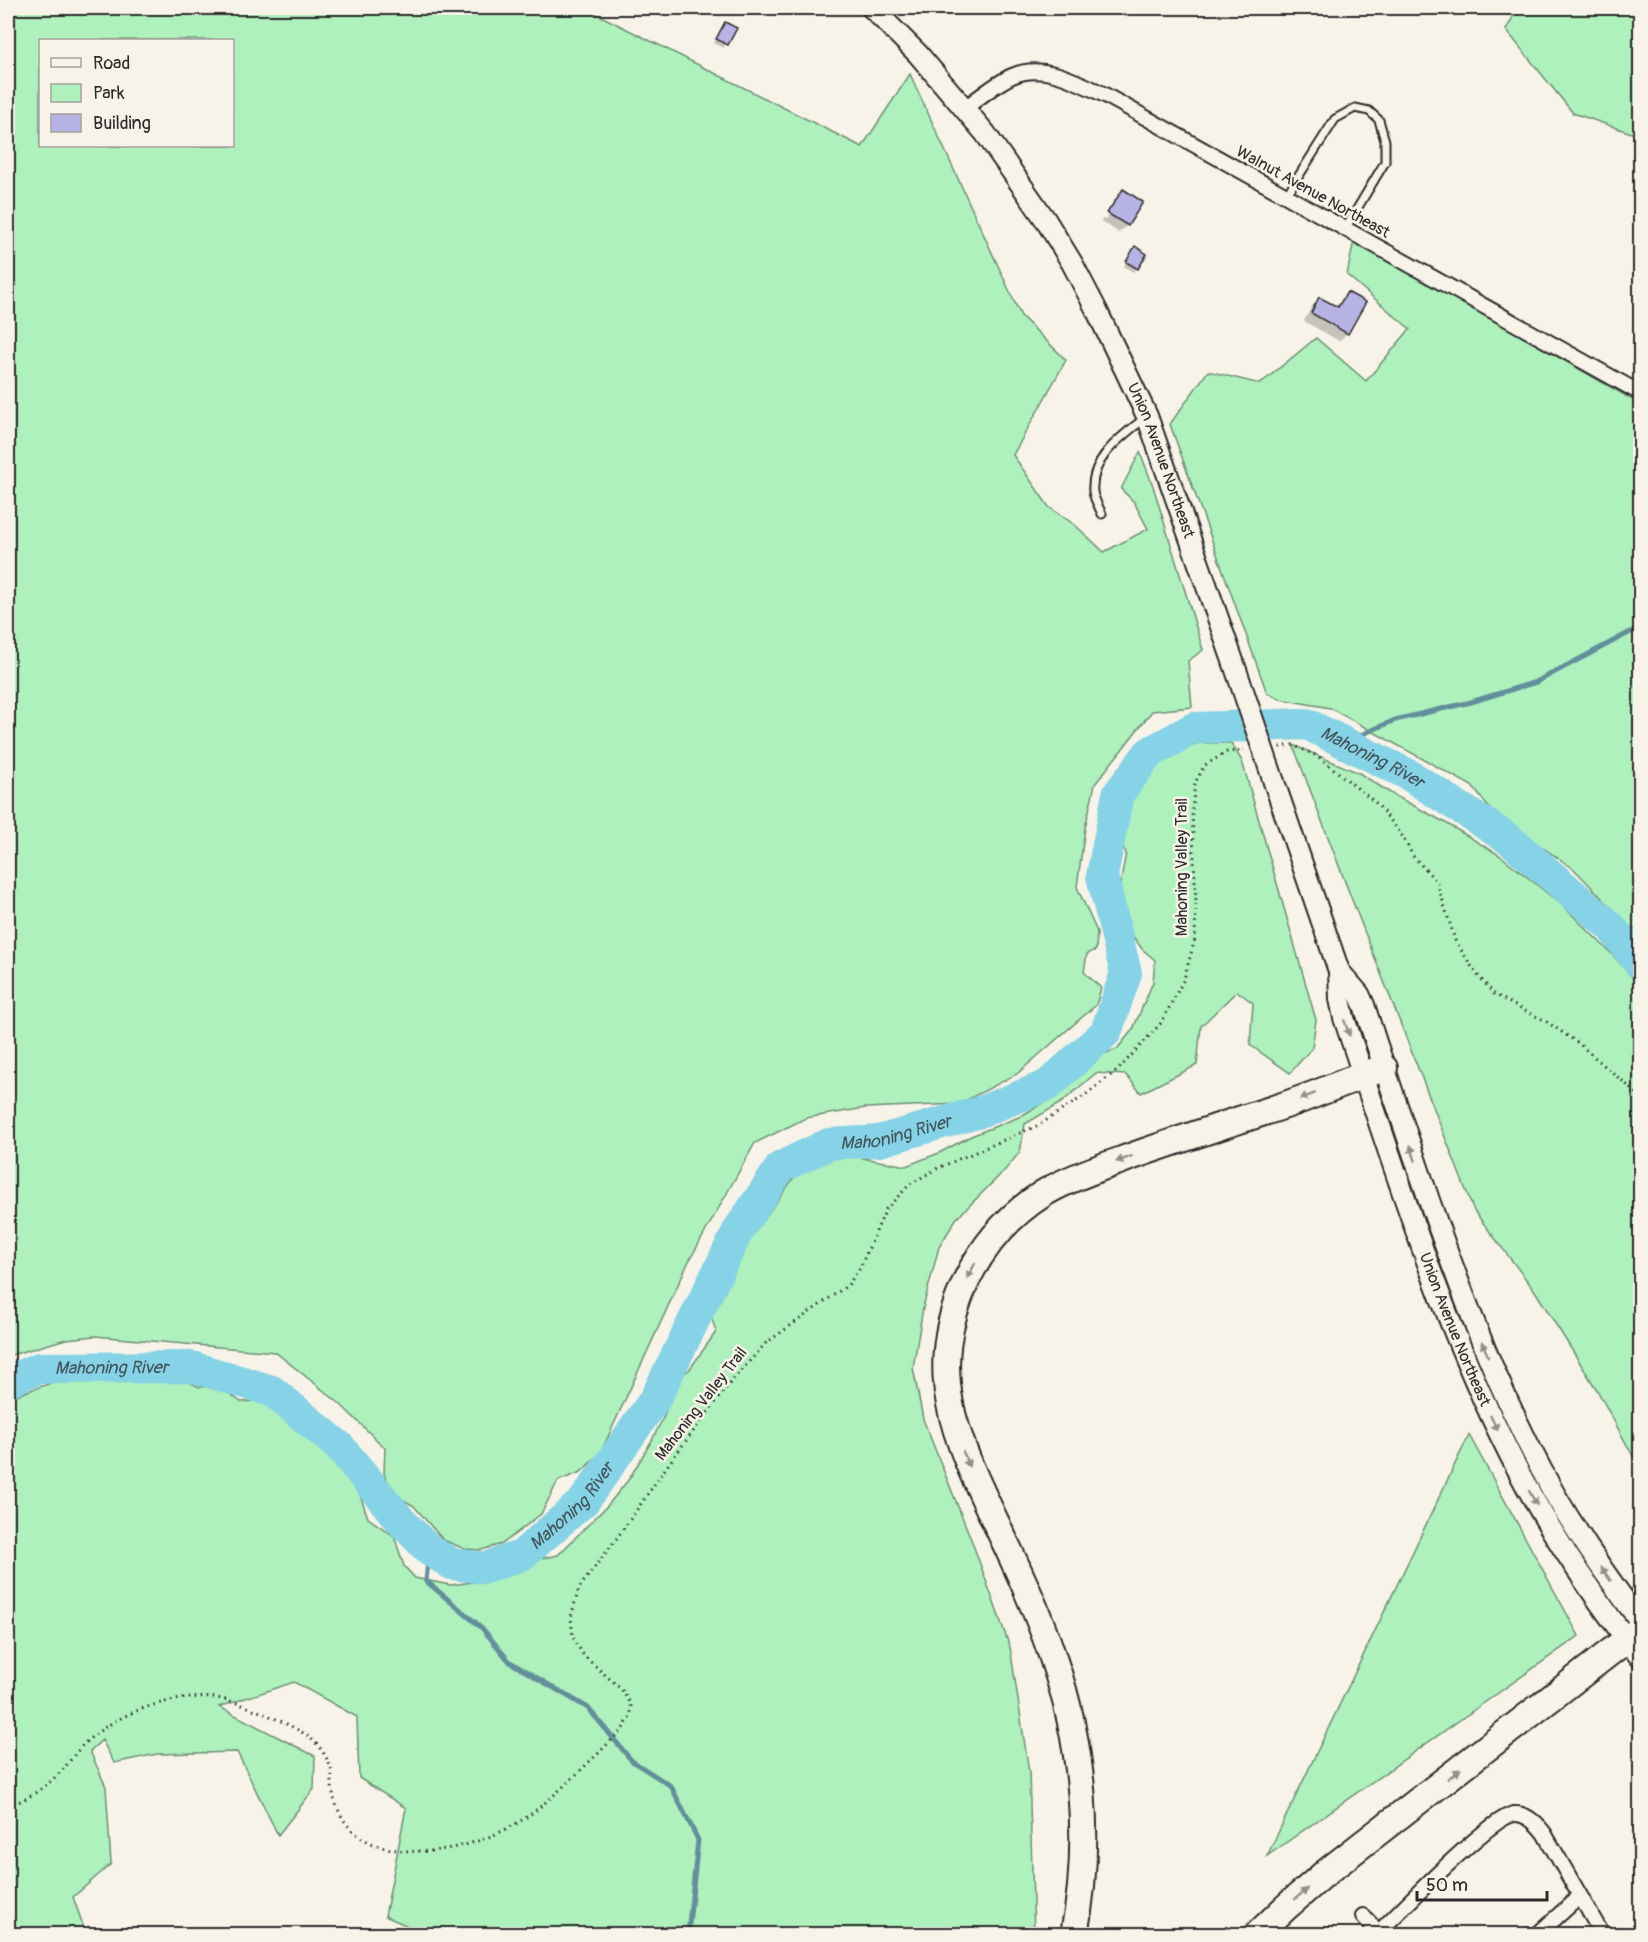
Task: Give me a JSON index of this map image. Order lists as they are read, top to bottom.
{
  "streets": {
    "main road": ["Union Avenue Northeast"],
    "street": ["Walnut Avenue Northeast"],
    "path": ["Mahoning Valley Trail"]
  },
  "crossings": [
    ["Walnut Avenue Northeast", "Union Avenue Northeast"]
  ],
  "water": ["Mahoning River"],
  "legend": ["Road", "Park", "Building"],
  "scale_bar": "50 m"
}
